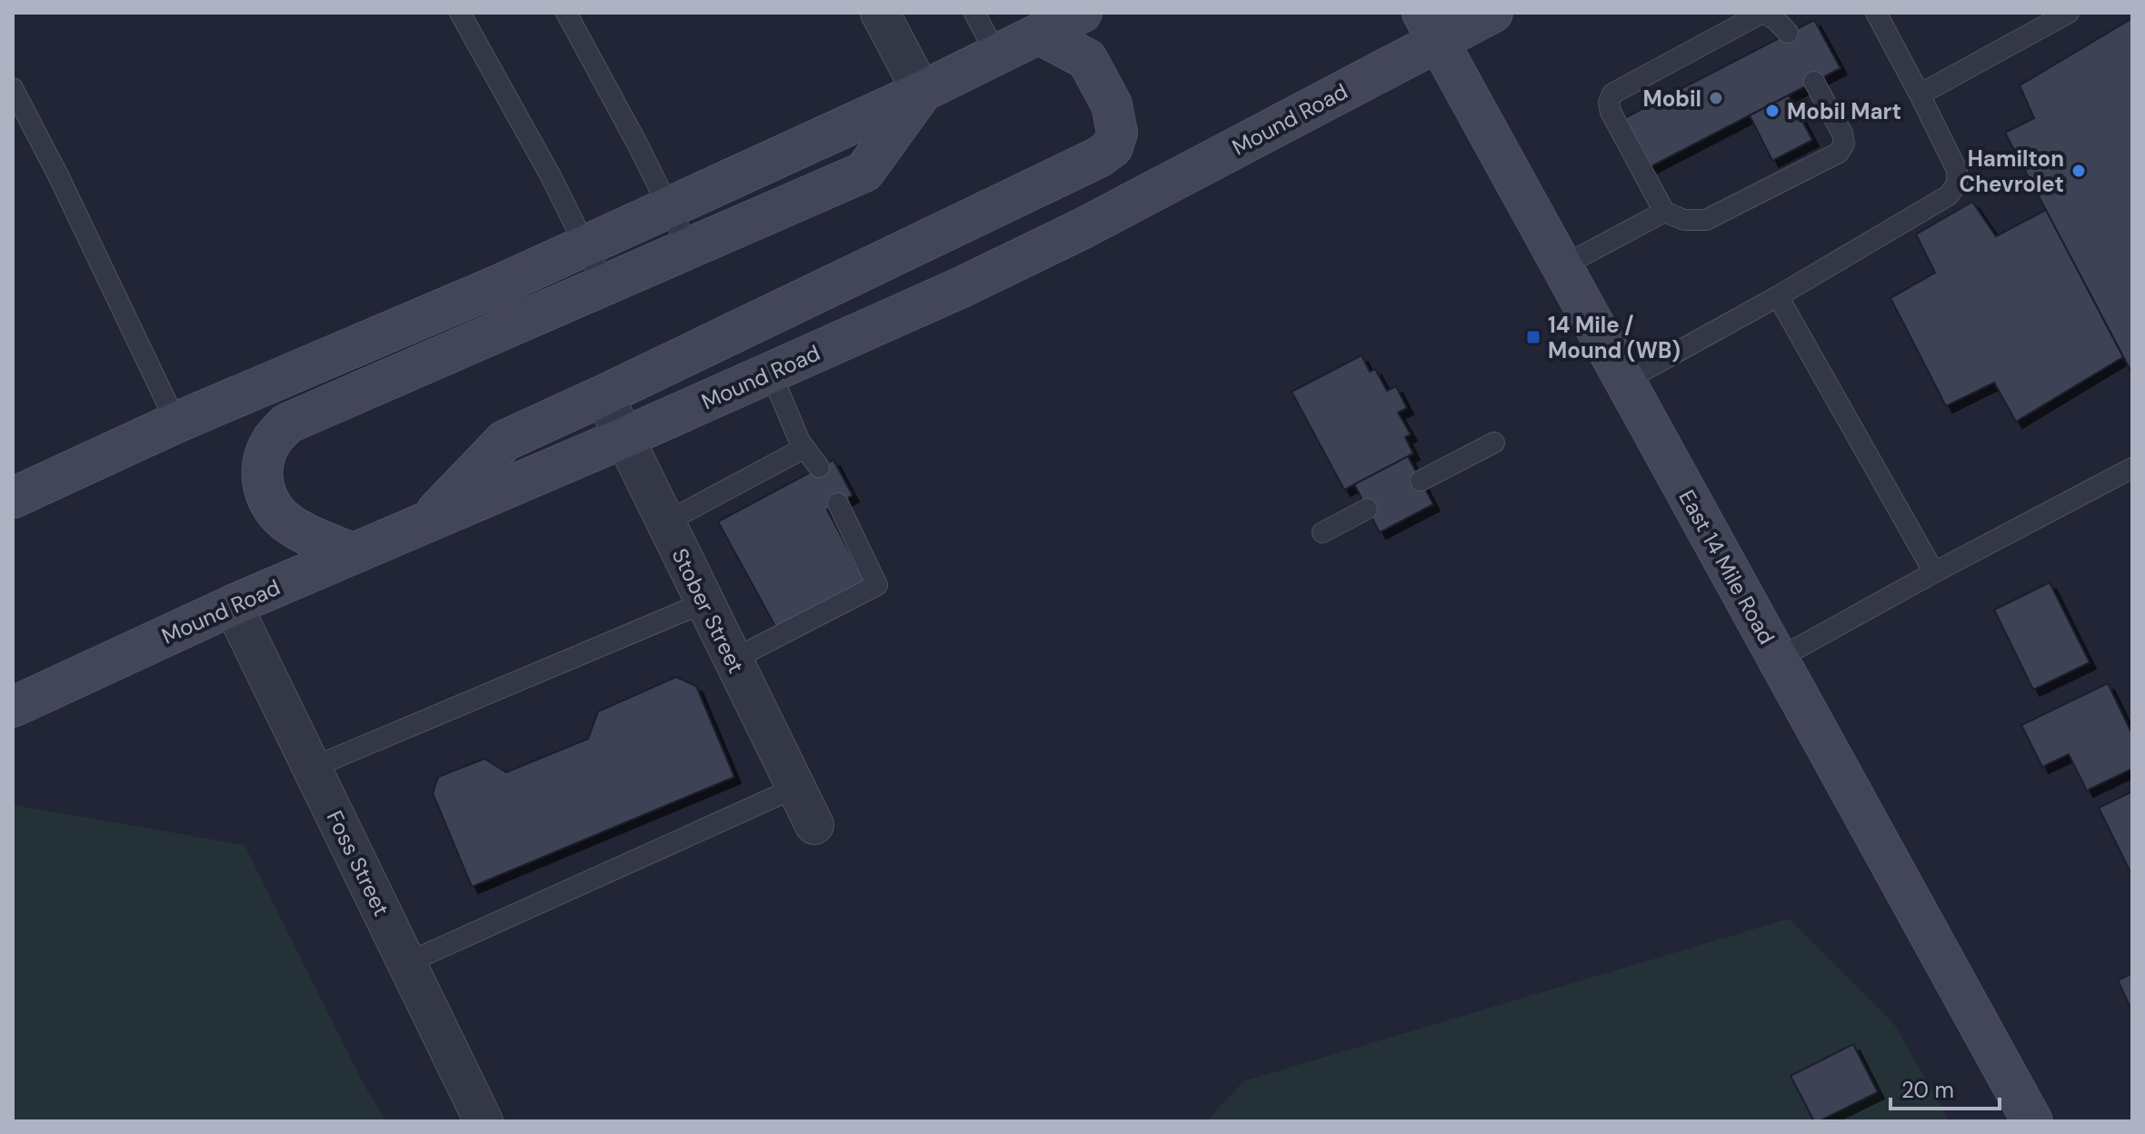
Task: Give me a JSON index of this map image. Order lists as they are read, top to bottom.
{
  "streets": {
    "main road": ["Mound Road", "East 14 Mile Road"],
    "street": ["Stober Street", "Foss Street"]
  },
  "crossings": [
    ["Mound Road", "East 14 Mile Road"],
    ["Mound Road", "Stober Street"],
    ["Mound Road", "Foss Street"]
  ],
  "places": {
    "other": ["Mobil", "Mobil Mart", "Hamilton Chevrolet"],
    "transit": ["14 Mile / Mound (WB)"]
  },
  "scale_bar": "20 m"
}
